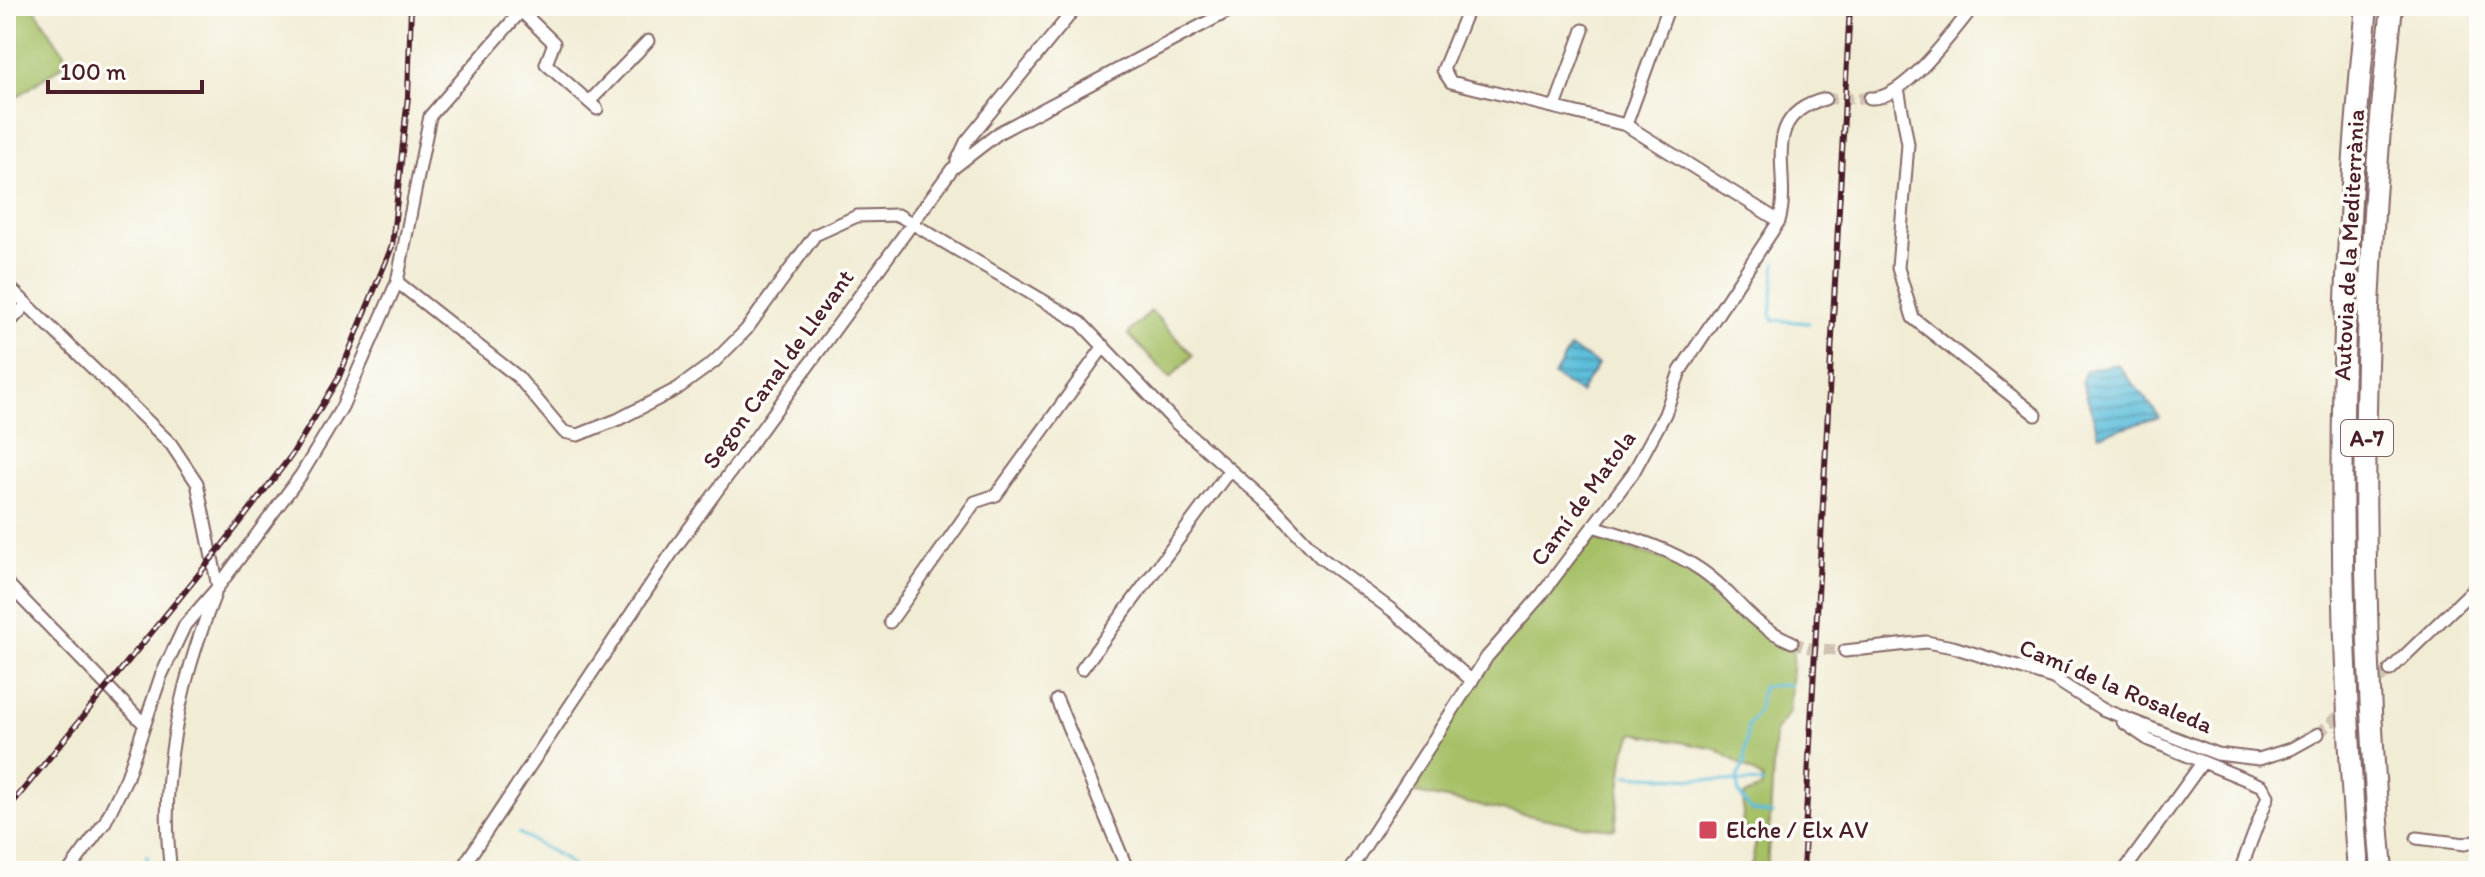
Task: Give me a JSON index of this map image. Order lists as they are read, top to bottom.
{
  "streets": {
    "highway": ["Autovia de la Mediterrània", "A-7"],
    "street": ["Segon Canal de Llevant", "Camí de Matola", "Camí de la Rosaleda"]
  },
  "places": {
    "transit": ["Elche / Elx AV"]
  },
  "scale_bar": "100 m"
}
